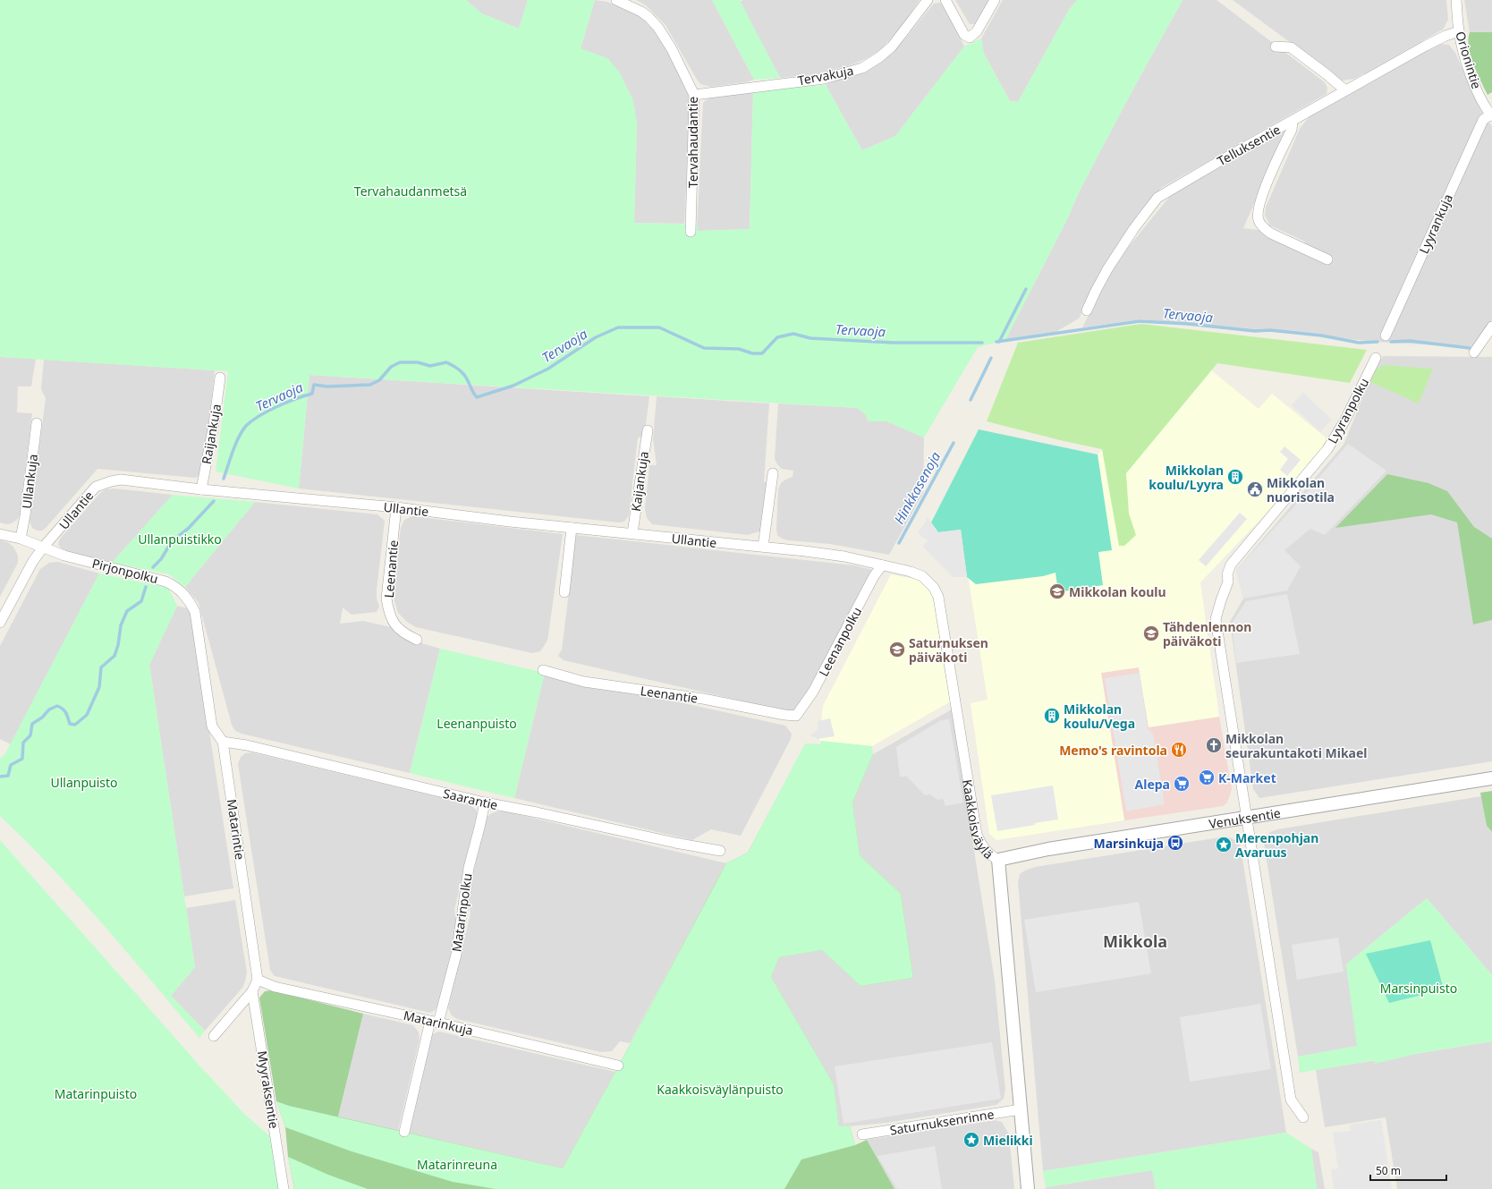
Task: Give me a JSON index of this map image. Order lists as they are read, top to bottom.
{
  "streets": {
    "street": [
      "Orionintie",
      "Tervakuja",
      "Tervahaudantie",
      "Telluksentie",
      "Lyyrankuja",
      "Lyyranpolku",
      "Raijankuja",
      "Ullankuja",
      "Kaijankuja",
      "Ullantie",
      "Leenantie",
      "Pirjonpolku",
      "Leenanpolku",
      "Saarantie",
      "Kaakkoisväylä",
      "Venuksentie",
      "Matarintie",
      "Matarinpolku",
      "Matarinkuja",
      "Myyraksentie",
      "Saturnuksenrinne"
    ]
  },
  "crossings": [
    ["Orionintie", "Telluksentie"],
    ["Orionintie", "Lyyrankuja"],
    ["Tervakuja", "Tervahaudantie"],
    ["Lyyranpolku", "Venuksentie"],
    ["Raijankuja", "Ullantie"],
    ["Ullankuja", "Pirjonpolku"],
    ["Kaijankuja", "Ullantie"],
    ["Ullantie", "Leenantie"],
    ["Ullantie", "Pirjonpolku"],
    ["Ullantie", "Leenanpolku"],
    ["Ullantie", "Kaakkoisväylä"],
    ["Leenantie", "Leenanpolku"],
    ["Pirjonpolku", "Matarintie"],
    ["Leenanpolku", "Kaakkoisväylä"],
    ["Saarantie", "Matarintie"],
    ["Saarantie", "Matarinpolku"],
    ["Kaakkoisväylä", "Venuksentie"],
    ["Kaakkoisväylä", "Saturnuksenrinne"],
    ["Matarintie", "Matarinkuja"],
    ["Matarinpolku", "Matarinkuja"]
  ],
  "districts": ["Mikkola"],
  "water": ["Tervaoja", "Hinkkasenoja"],
  "parks": [
    "Tervahaudanmetsä",
    "Ullanpuistikko",
    "Leenanpuisto",
    "Ullanpuisto",
    "Marsinpuisto",
    "Kaakkoisväylänpuisto",
    "Matarinpuisto",
    "Matarinreuna"
  ],
  "places": {
    "building": ["Mikkolan koulu/Lyyra", "Mikkolan koulu/Vega"],
    "public building": ["Mikkolan nuorisotila"],
    "school or university": ["Mikkolan koulu", "Tähdenlennon päiväkoti", "Saturnuksen päiväkoti"],
    "church": ["Mikkolan seurakuntakoti Mikael"],
    "restaurant": ["Memo's ravintola"],
    "supermarket": ["K-Market", "Alepa"],
    "bus stop": ["Marsinkuja"],
    "place": ["Merenpohjan Avaruus", "Mielikki"]
  },
  "scale_bar": "50 m"
}
